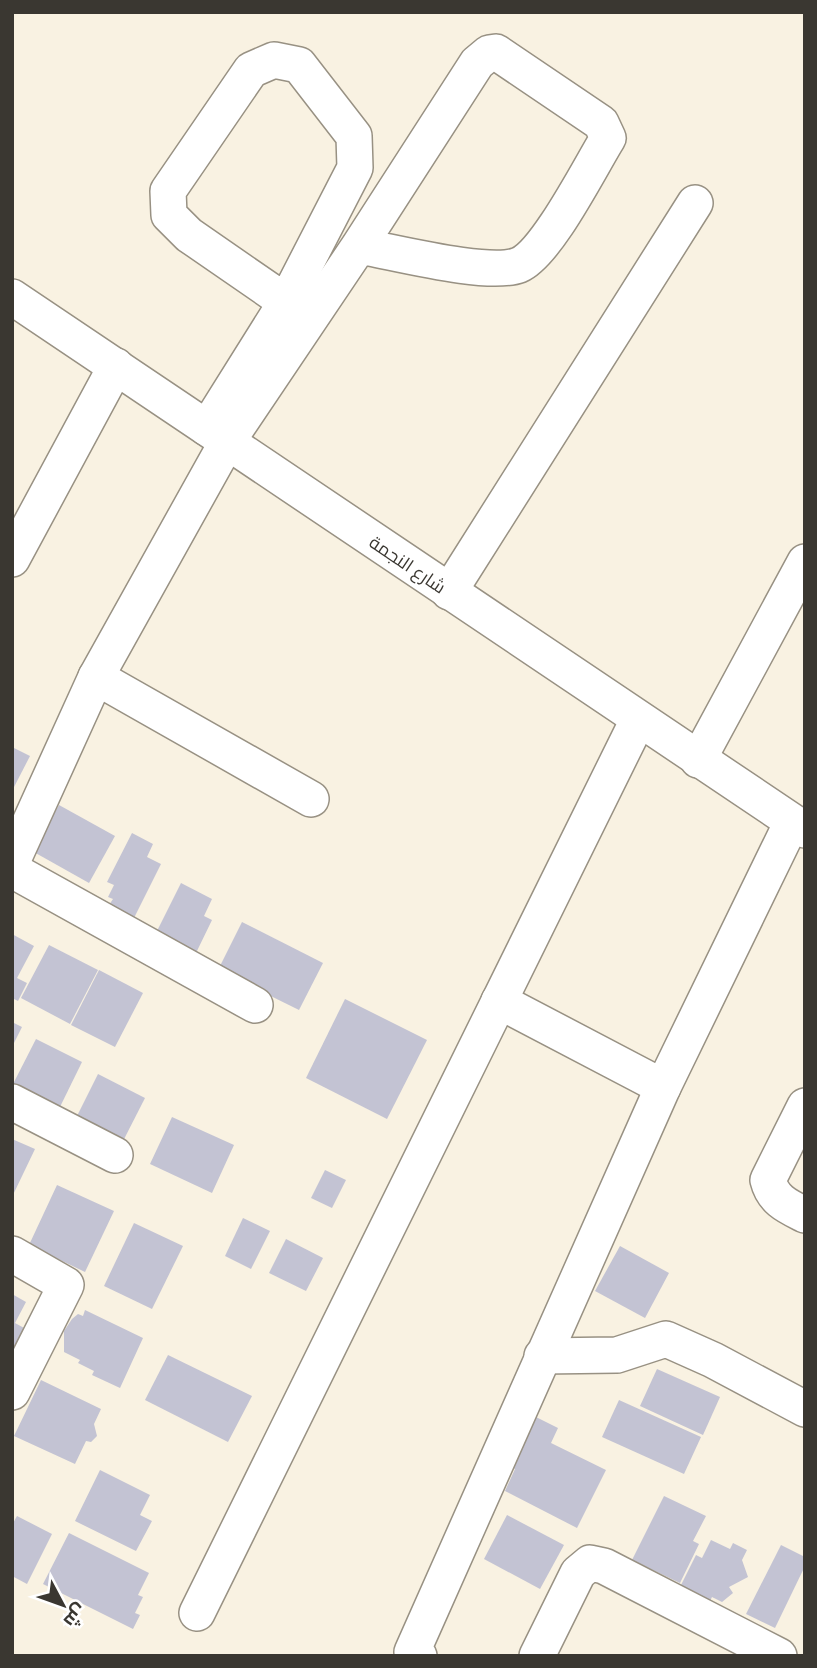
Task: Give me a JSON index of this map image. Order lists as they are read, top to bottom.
{
  "streets": {
    "street": ["شارع النجمة"]
  },
  "north": "bottom right"
}
